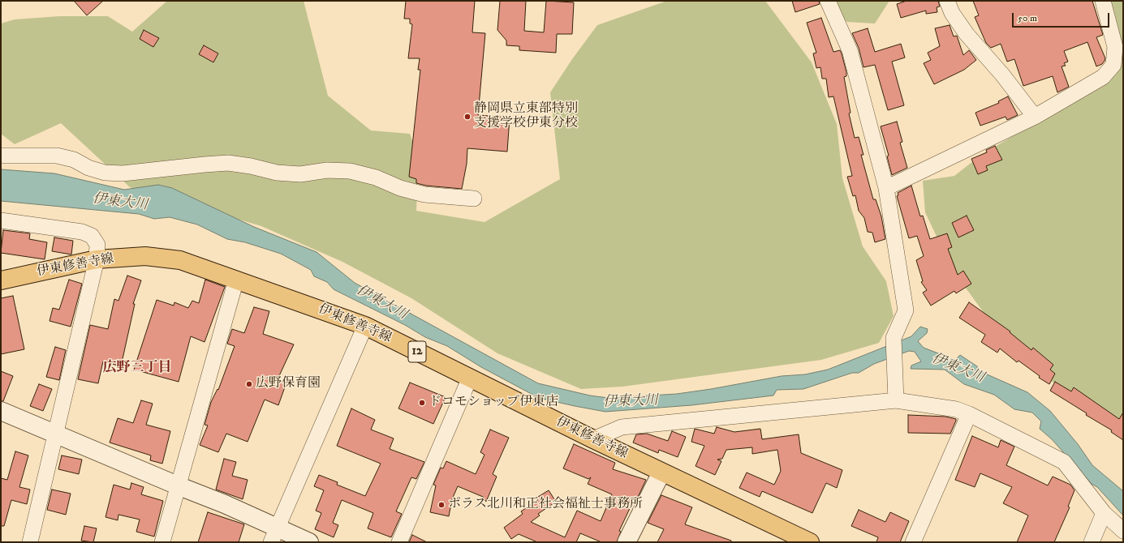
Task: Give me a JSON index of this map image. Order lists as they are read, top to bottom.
{
  "streets": {
    "main road": ["伊東修善寺線", "12"]
  },
  "districts": ["広野三丁目"],
  "water": ["伊東大川"],
  "places": [
    "静岡県立東部特別 支援学校伊東分校",
    "広野保育園",
    "ドコモショップ伊東店",
    "ポラス北川和正社会福祉士事務所"
  ],
  "scale_bar": "50 m"
}
